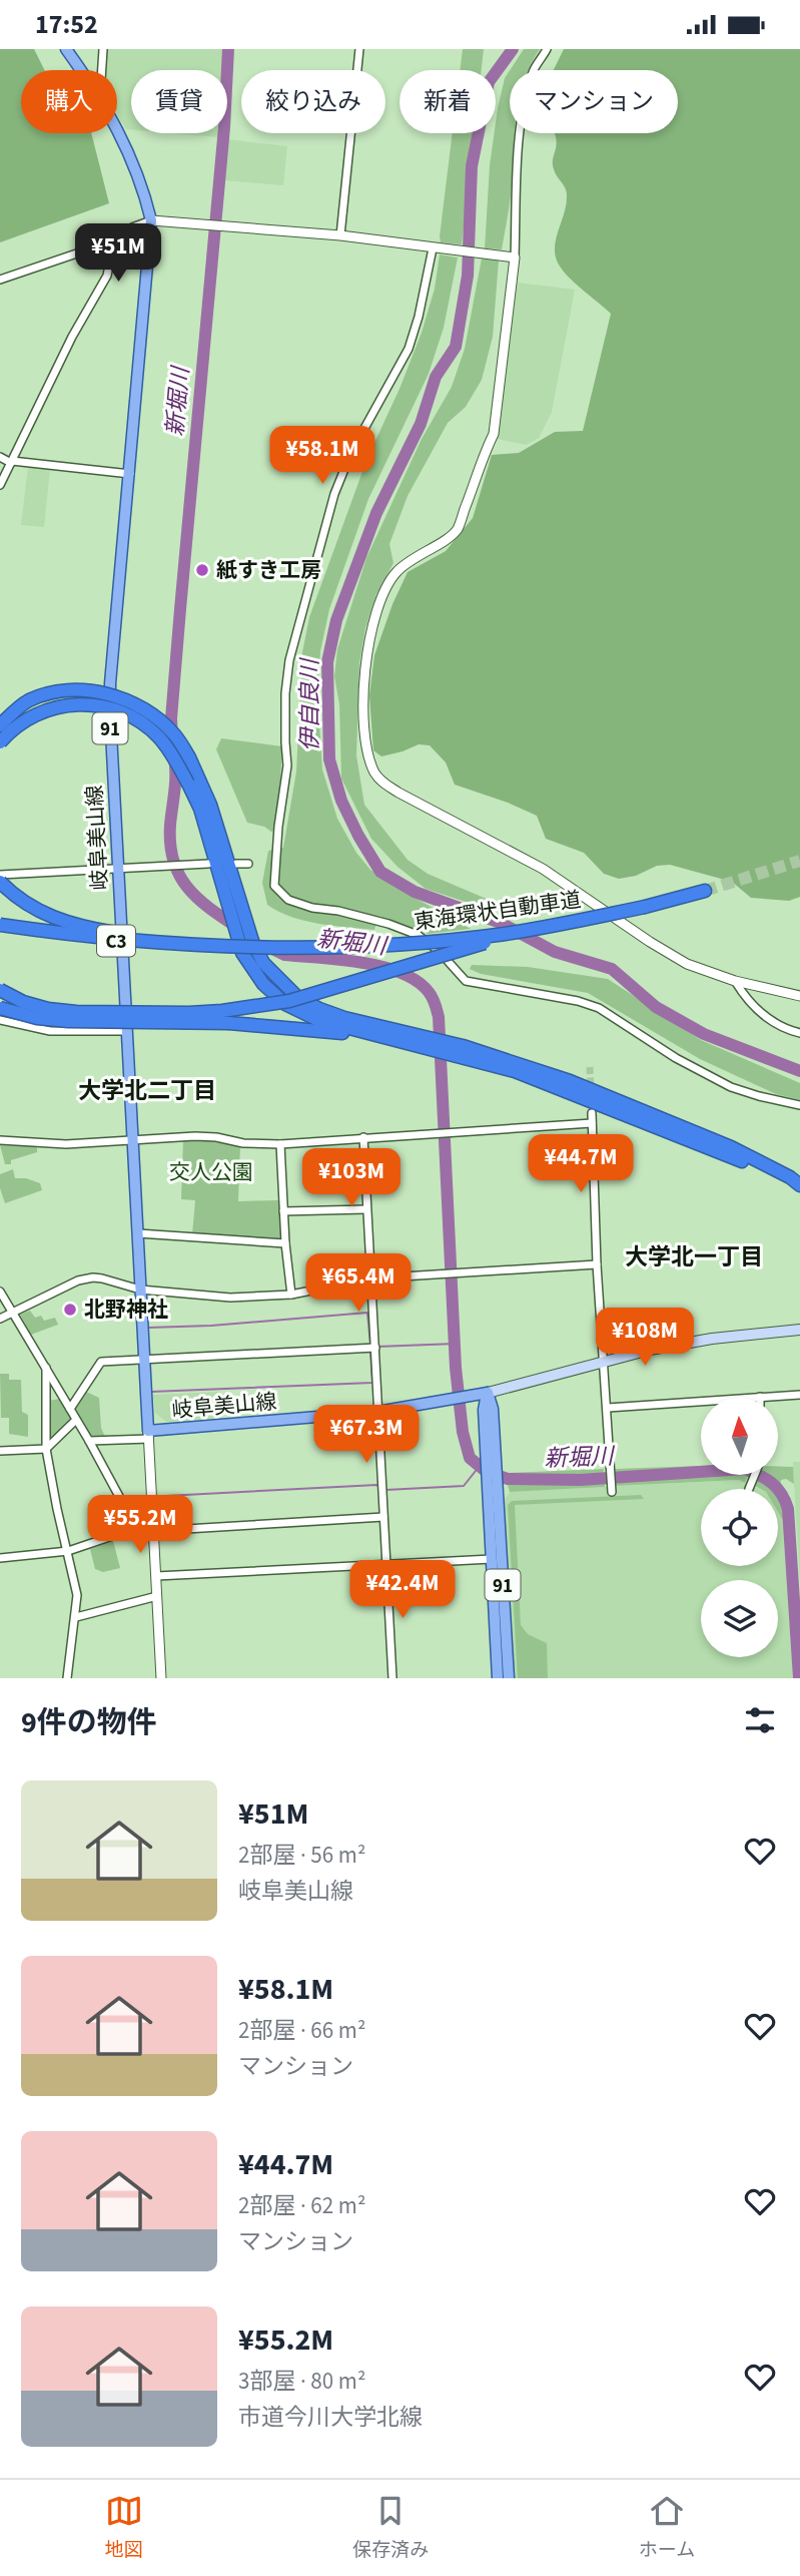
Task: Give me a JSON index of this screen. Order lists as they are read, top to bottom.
{
  "streets": {
    "highway": ["東海環状自動車道", "C3"],
    "main road": ["91", "岐阜美山線"]
  },
  "crossings": [
    ["91", "岐阜美山線"]
  ],
  "districts": ["大学北二丁目", "大学北一丁目"],
  "water": ["新堀川", "伊自良川"],
  "parks": ["交人公園"],
  "places": ["紙すき工房", "北野神社"],
  "north": "top",
  "page": {
    "status": "17:52",
    "chip": [
      "購入",
      "賃貸",
      "絞り込み",
      "新着",
      "マンション"
    ],
    "price": [
      "¥51M",
      "¥58.1M",
      "¥44.7M",
      "¥103M",
      "¥65.4M",
      "¥108M",
      "¥67.3M",
      "¥55.2M",
      "¥42.4M"
    ],
    "heading": "9件の物件",
    "list": [
      {
        "name": "¥51M",
        "note": "2部屋 · 56 m² · 岐阜美山線"
      },
      {
        "name": "¥58.1M",
        "note": "2部屋 · 66 m² · マンション"
      },
      {
        "name": "¥44.7M",
        "note": "2部屋 · 62 m² · マンション"
      },
      {
        "name": "¥55.2M",
        "note": "3部屋 · 80 m² · 市道今川大学北線"
      }
    ],
    "tabs": ["地図", "保存済み", "ホーム"]
  }
}
